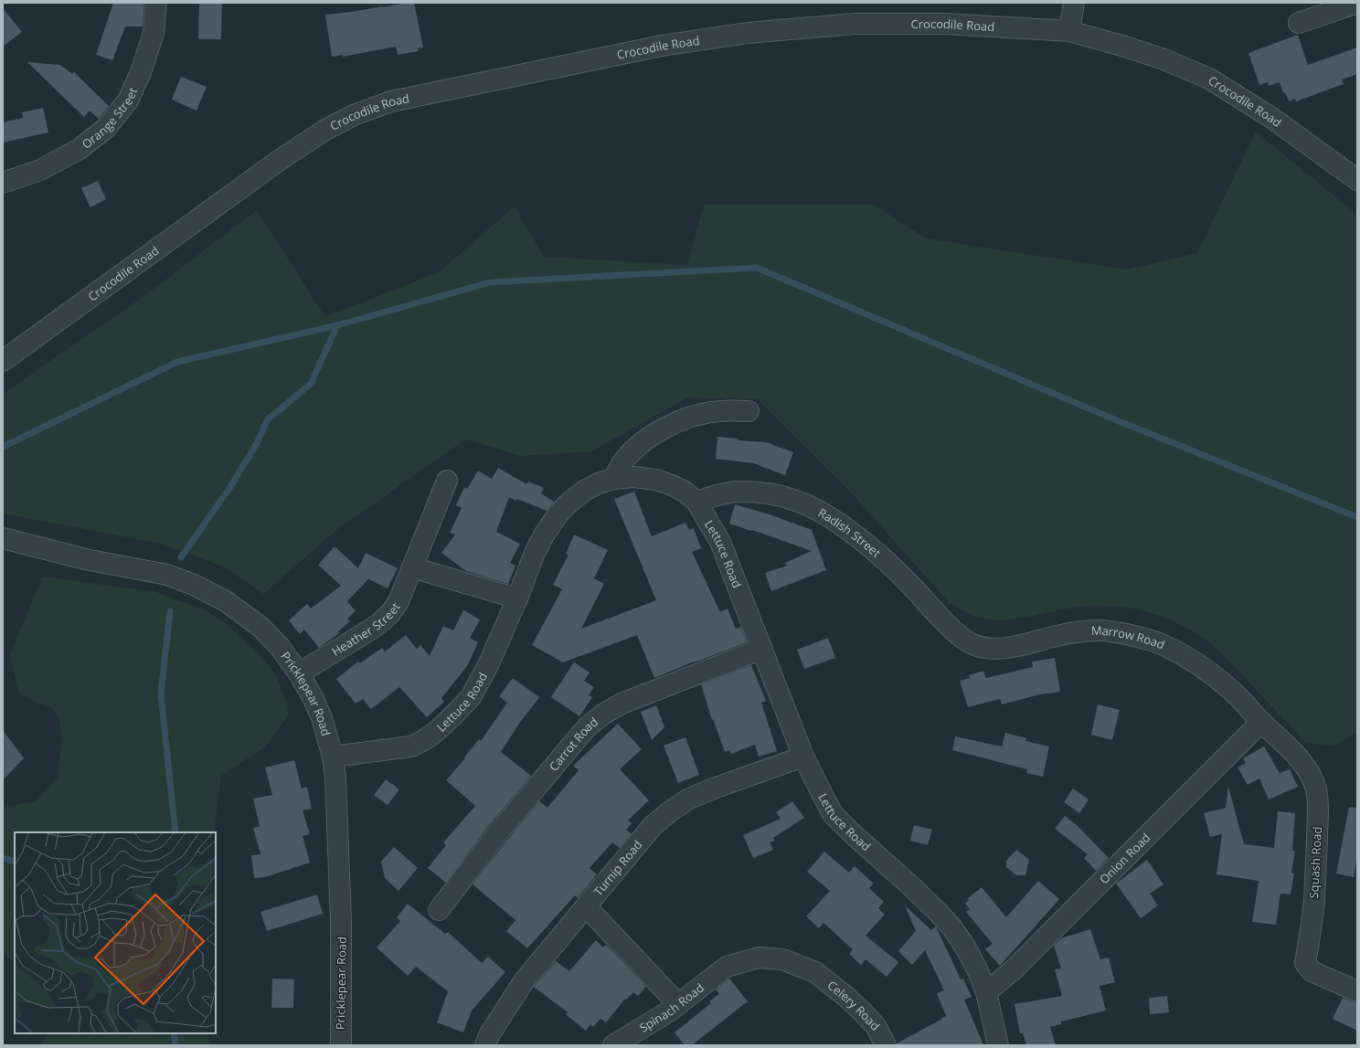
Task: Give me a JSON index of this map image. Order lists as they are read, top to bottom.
{
  "streets": {
    "street": [
      "Crocodile Road",
      "Orange Street",
      "Radish Street",
      "Lettuce Road",
      "Heather Street",
      "Marrow Road",
      "Pricklepear Road",
      "Carrot Road",
      "Onion Road",
      "Squash Road",
      "Turnip Road",
      "Spinach Road",
      "Celery Road"
    ]
  },
  "crossings": [
    ["Radish Street", "Lettuce Road"],
    ["Radish Street", "Marrow Road"],
    ["Lettuce Road", "Pricklepear Road"],
    ["Lettuce Road", "Carrot Road"],
    ["Lettuce Road", "Onion Road"],
    ["Lettuce Road", "Turnip Road"],
    ["Heather Street", "Pricklepear Road"],
    ["Marrow Road", "Onion Road"],
    ["Marrow Road", "Squash Road"],
    ["Onion Road", "Squash Road"],
    ["Spinach Road", "Celery Road"]
  ]
}
